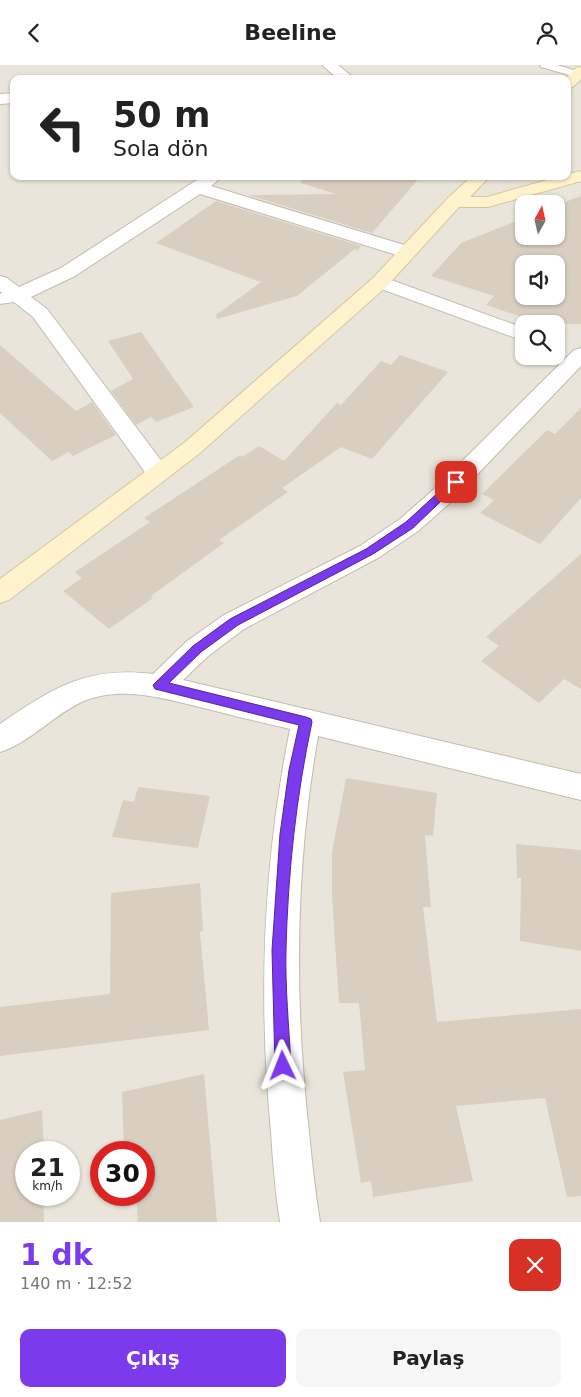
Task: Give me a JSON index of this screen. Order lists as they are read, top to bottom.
{
  "north": "top",
  "page": {
    "header": "Beeline",
    "turn": ["50 m", "Sola dön"],
    "speed": "21 km/h",
    "limit": "30",
    "heading": ["1 dk", "140 m · 12:52"],
    "buttons": ["Çıkış", "Paylaş"]
  }
}
